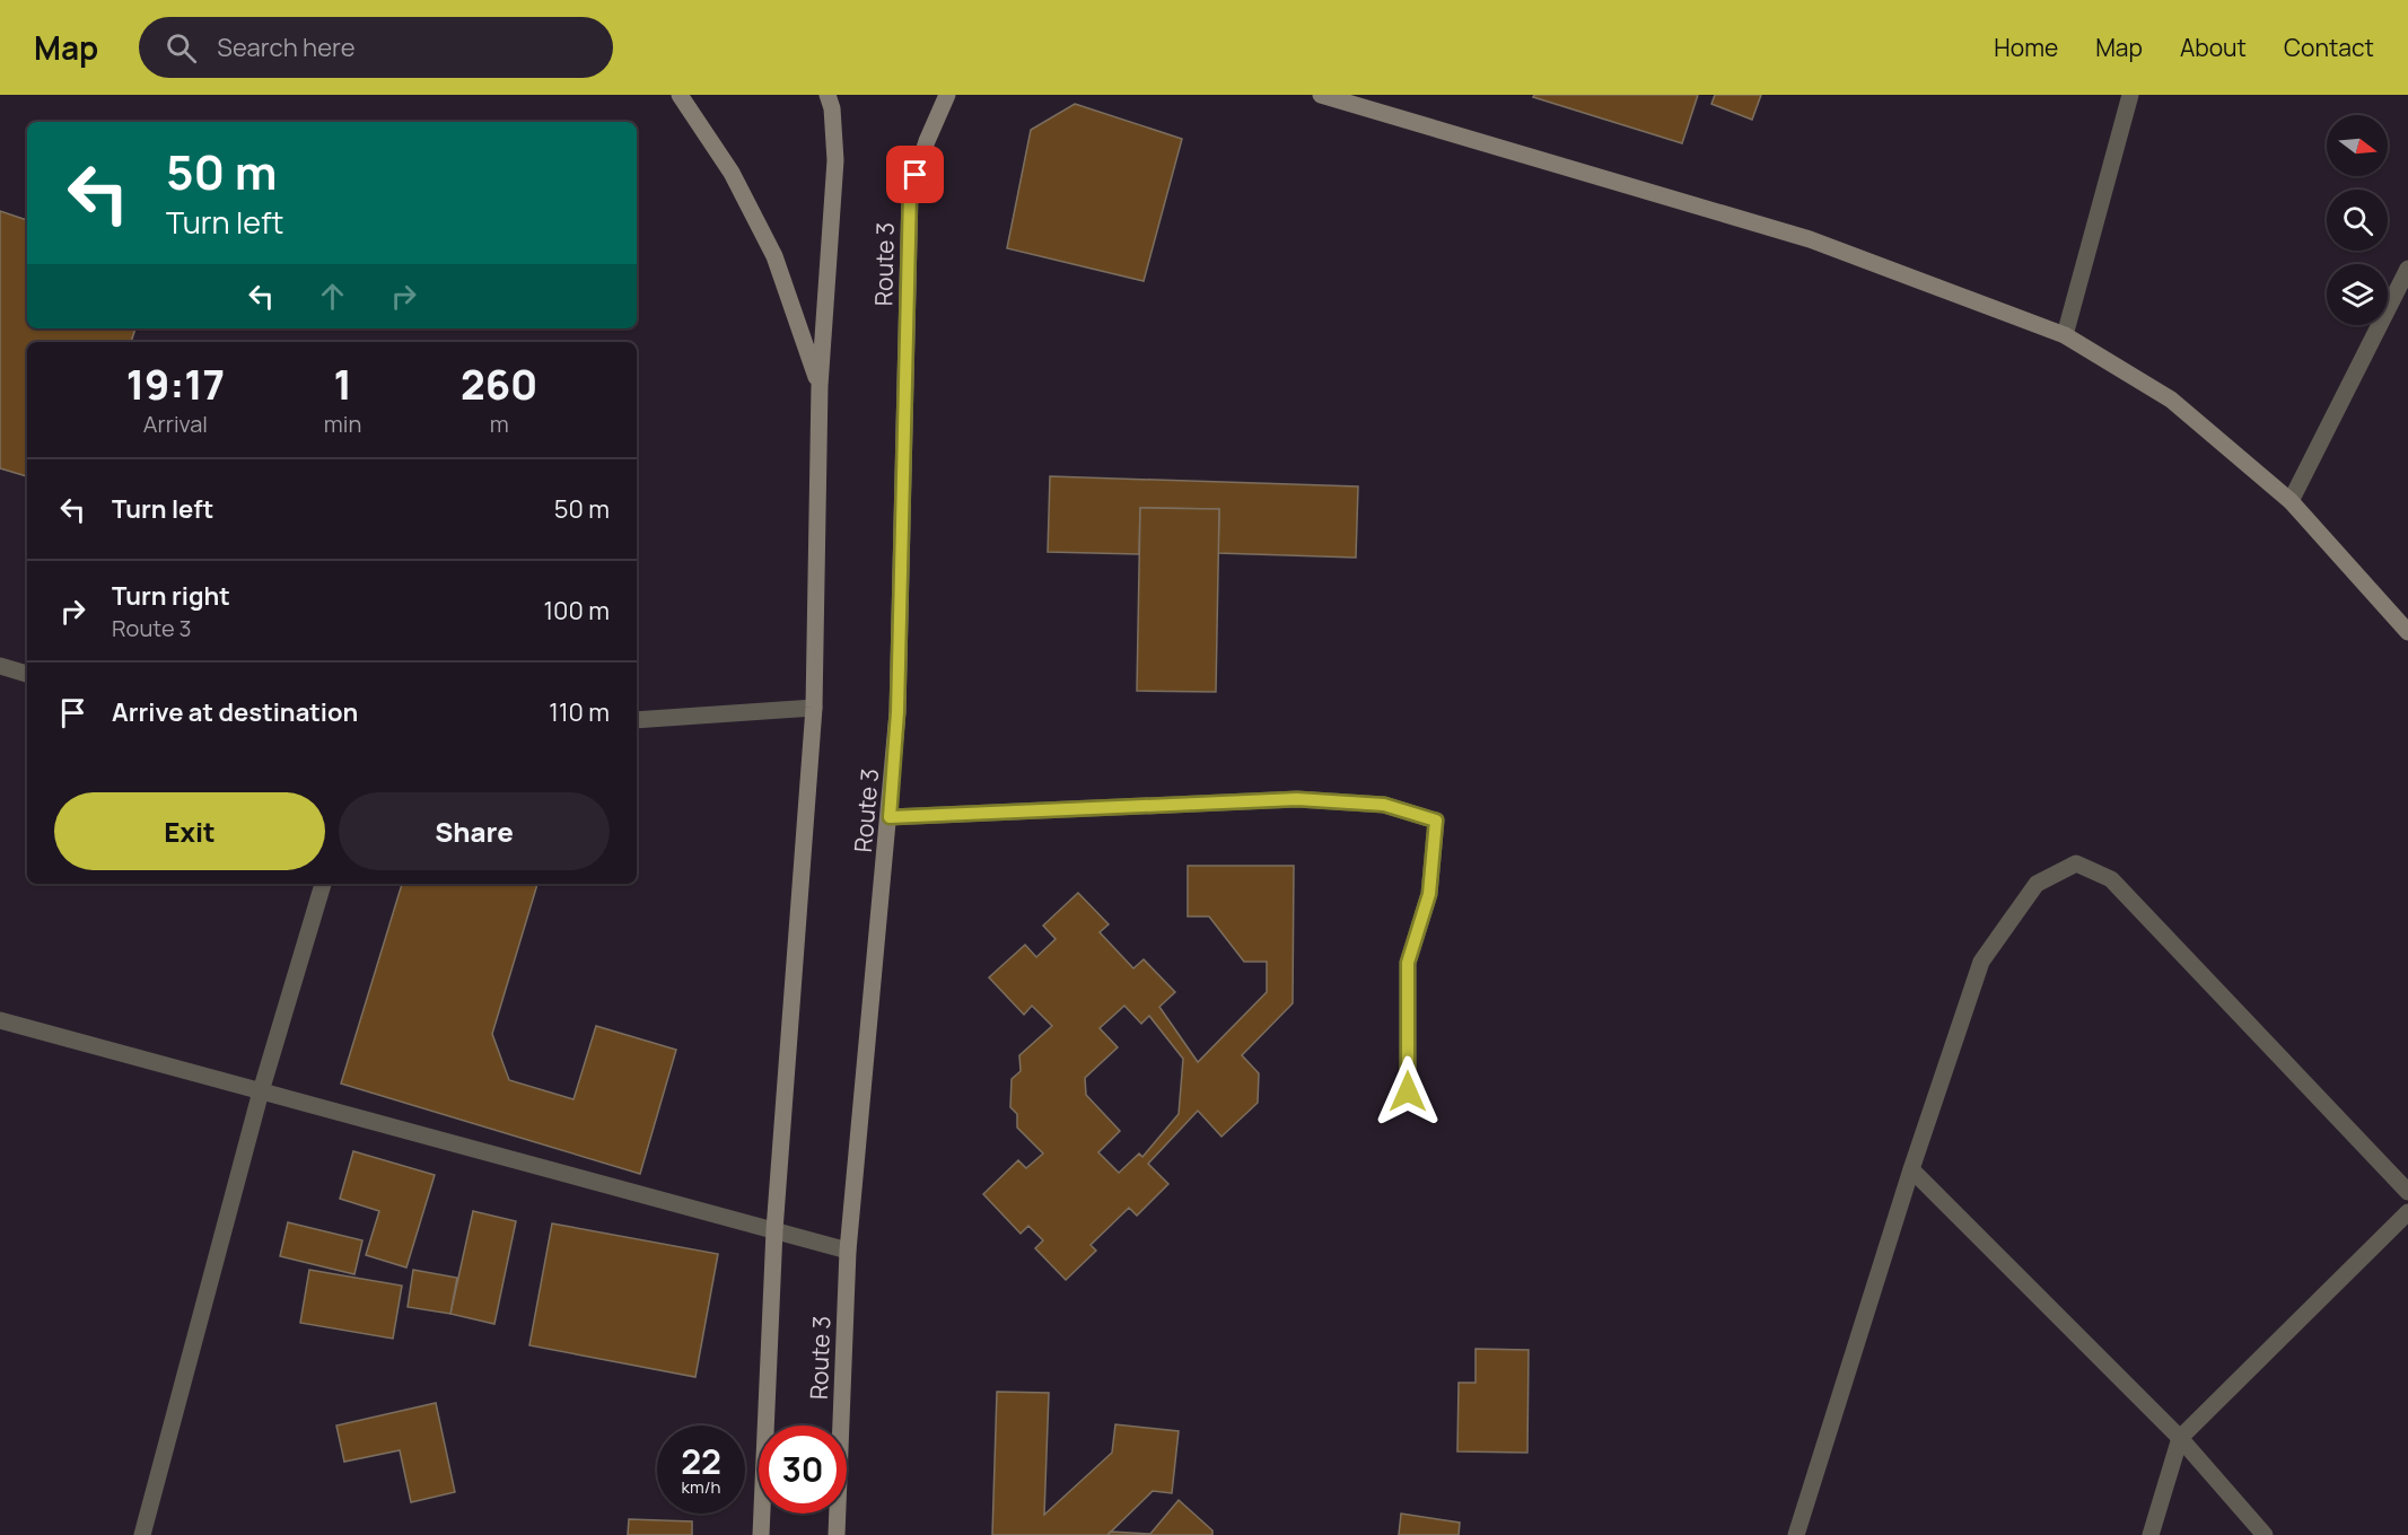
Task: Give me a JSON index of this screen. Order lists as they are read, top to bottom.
{
  "streets": {
    "main road": ["Route 3"]
  },
  "north": "right",
  "page": {
    "header": "Map",
    "search": "Search here",
    "nav": [
      "Home",
      "Map",
      "About",
      "Contact"
    ],
    "turn": ["50 m", "Turn left"],
    "eta": [
      "19:17",
      "Arrival",
      "1",
      "min",
      "260",
      "m"
    ],
    "list": [
      {
        "name": "Turn left",
        "value": "50 m"
      },
      {
        "name": "Turn right",
        "note": "Route 3",
        "value": "100 m"
      },
      {
        "name": "Arrive at destination",
        "value": "110 m"
      }
    ],
    "buttons": ["Exit", "Share"],
    "speed": "22 km/h",
    "limit": "30"
  }
}
